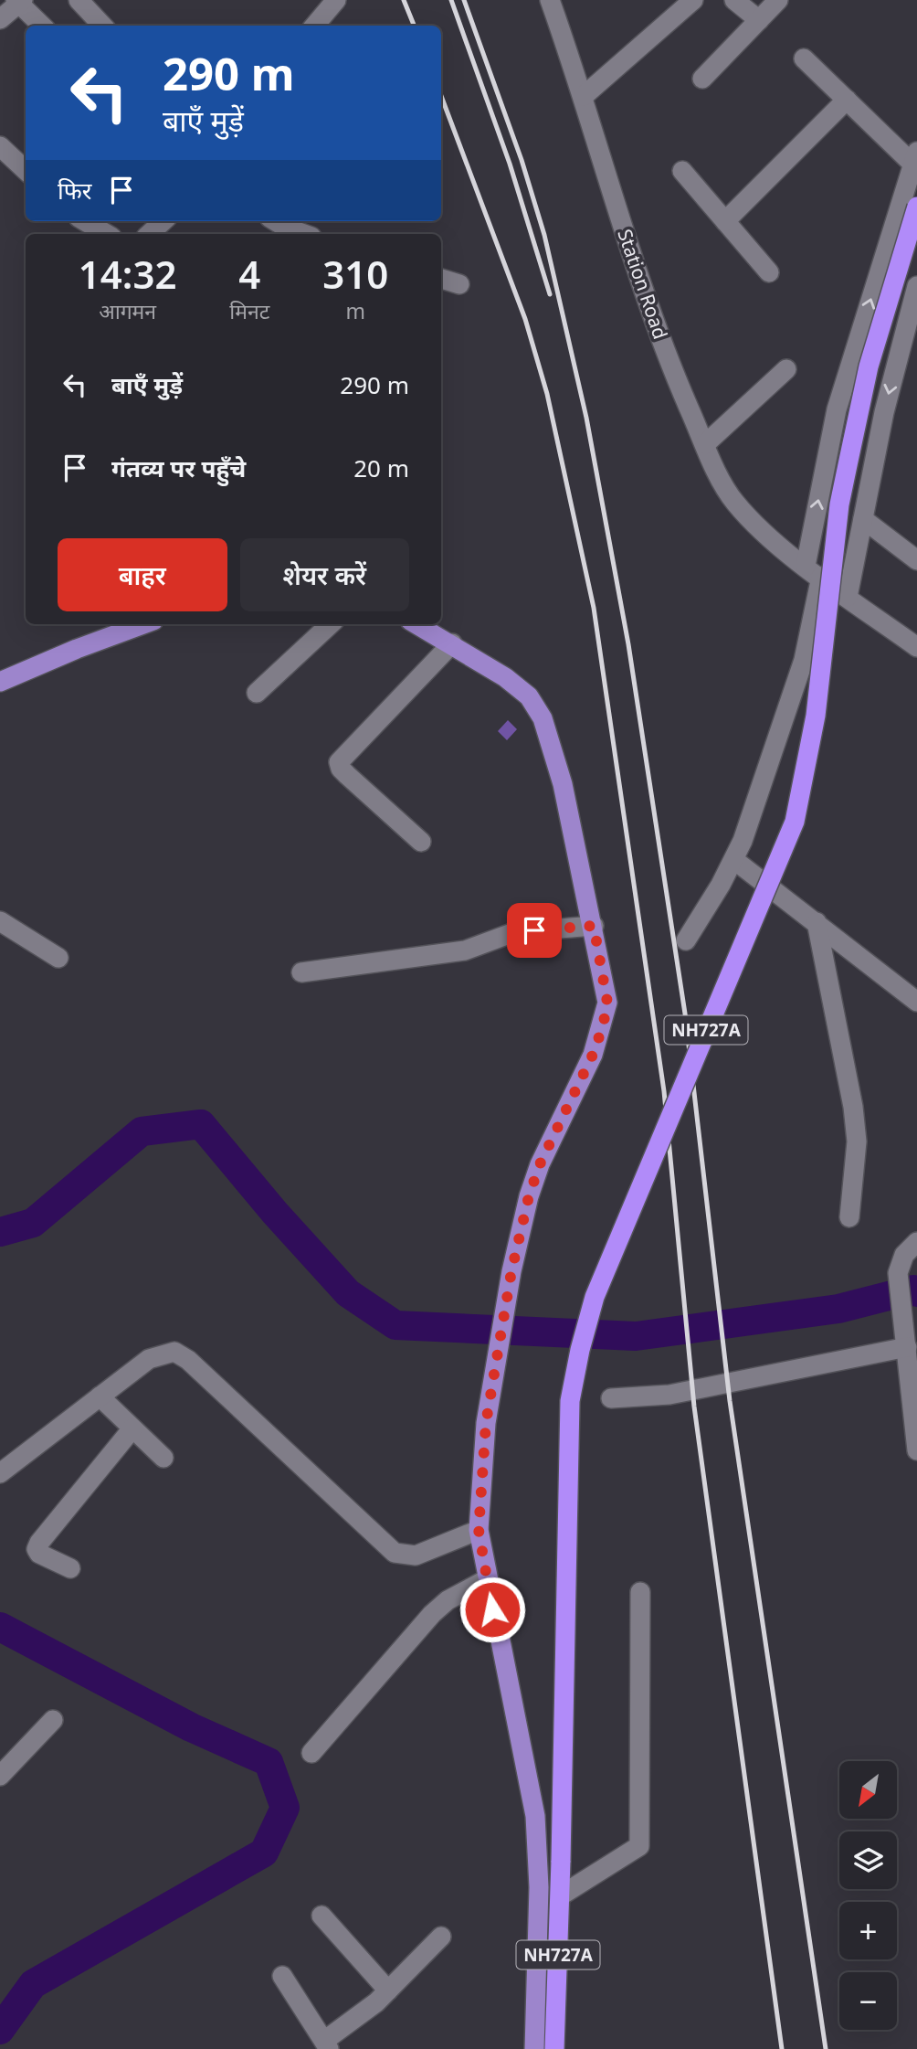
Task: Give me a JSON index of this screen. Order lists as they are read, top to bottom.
{
  "streets": {
    "highway": ["NH727A"],
    "street": ["Station Road"]
  },
  "north": "bottom left",
  "page": {
    "turn": ["290 m", "बाएँ मुड़ें"],
    "then": "फिर",
    "eta": [
      "14:32",
      "आगमन",
      "4",
      "मिनट",
      "310",
      "m"
    ],
    "list": [
      {
        "name": "बाएँ मुड़ें",
        "value": "290 m"
      },
      {
        "name": "गंतव्य पर पहुँचे",
        "value": "20 m"
      }
    ],
    "buttons": ["बाहर", "शेयर करें"],
    "map_buttons": ["+", "−"]
  }
}
